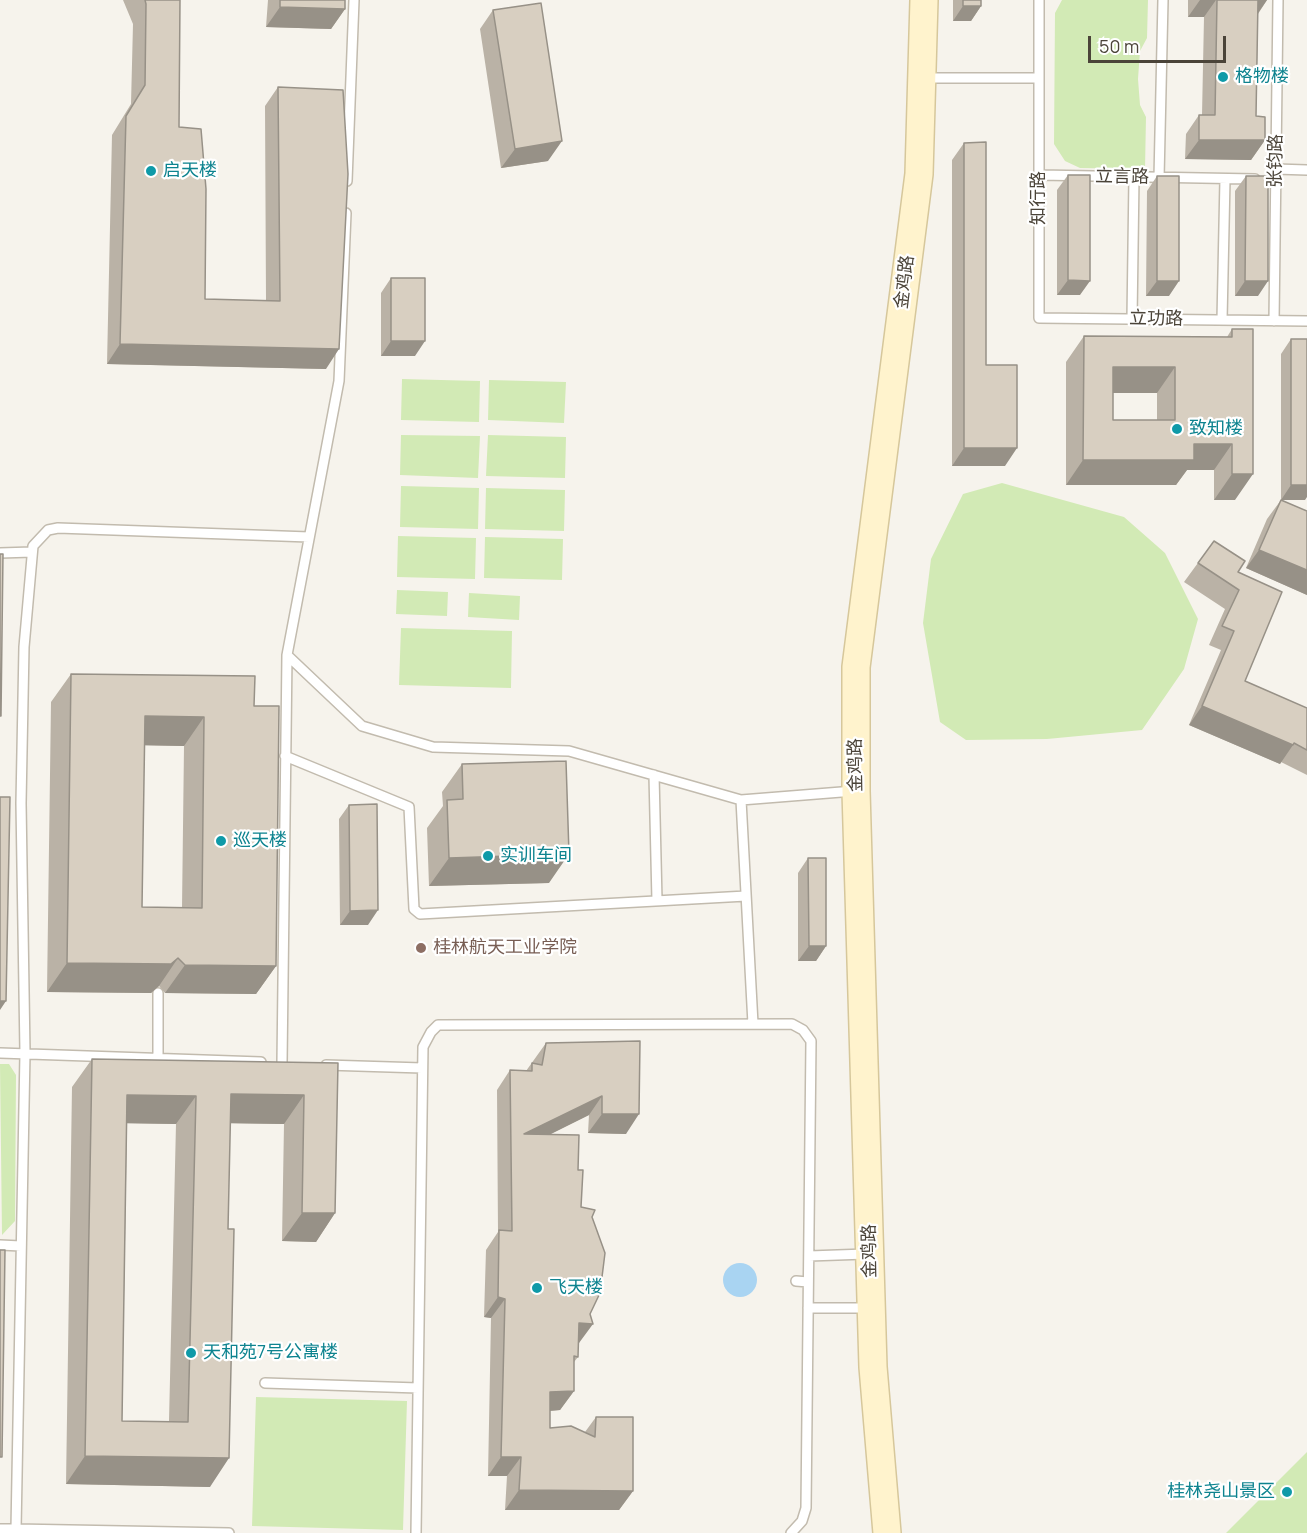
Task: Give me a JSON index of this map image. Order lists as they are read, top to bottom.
{
  "streets": {
    "main road": ["金鸡路"],
    "lane": [
      "张钧路",
      "立言路",
      "知行路",
      "立功路"
    ]
  },
  "crossings": [
    ["张钧路", "立言路"],
    ["张钧路", "立功路"],
    ["立言路", "知行路"],
    ["知行路", "立功路"]
  ],
  "places": [
    "格物楼",
    "启天楼",
    "致知楼",
    "巡天楼",
    "实训车间",
    "桂林航天工业学院",
    "飞天楼",
    "天和苑7号公寓楼",
    "桂林尧山景区"
  ],
  "scale_bar": "50 m"
}
